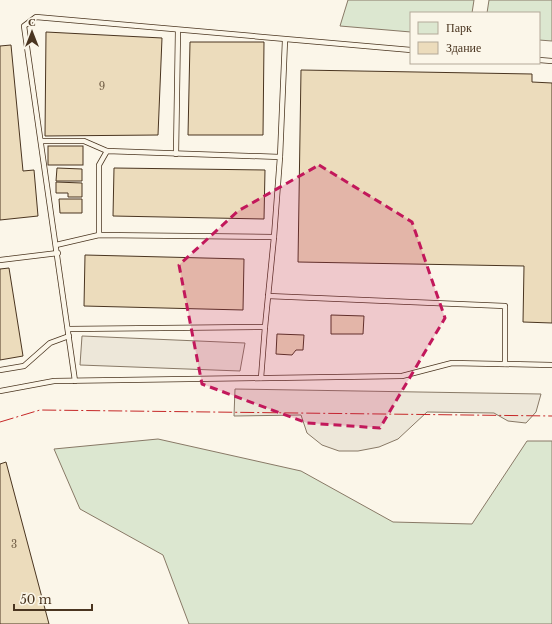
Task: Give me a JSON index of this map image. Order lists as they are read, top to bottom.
{
  "house_numbers": ["9", "3"],
  "legend": ["Парк", "Здание"],
  "scale_bar": "50 m",
  "north": "top"
}
